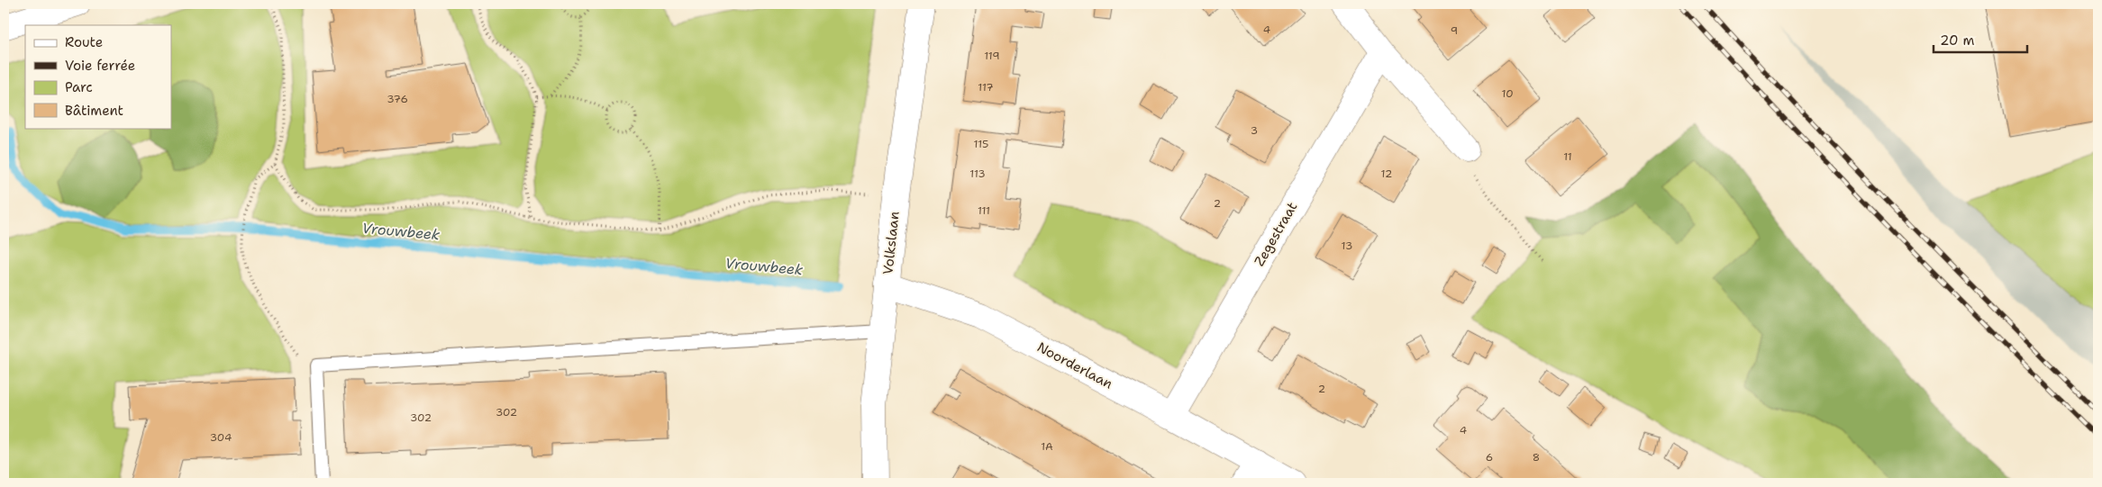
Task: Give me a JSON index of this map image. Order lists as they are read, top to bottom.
{
  "streets": {
    "street": ["Zegestraat", "Volkslaan", "Noorderlaan"]
  },
  "crossings": [
    ["Zegestraat", "Noorderlaan"],
    ["Volkslaan", "Noorderlaan"]
  ],
  "water": ["Vrouwbeek"],
  "house_numbers": [
    "4",
    "9",
    "119",
    "117",
    "10",
    "376",
    "3",
    "115",
    "11",
    "113",
    "12",
    "2",
    "111",
    "13",
    "2",
    "302",
    "302",
    "4",
    "304",
    "1A",
    "6",
    "8"
  ],
  "legend": [
    "Route",
    "Voie ferrée",
    "Parc",
    "Bâtiment"
  ],
  "scale_bar": "20 m"
}
